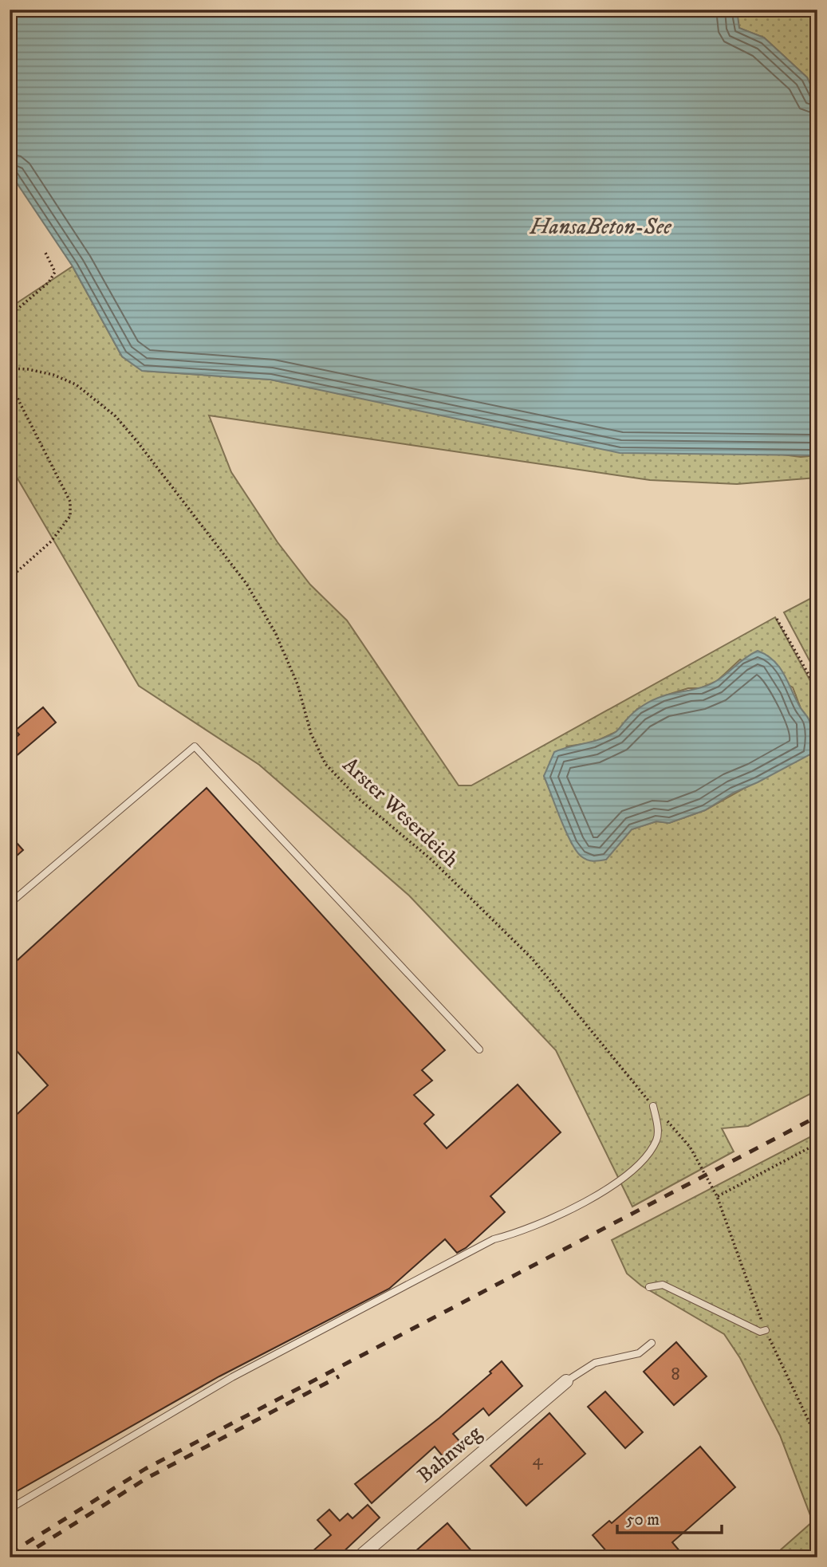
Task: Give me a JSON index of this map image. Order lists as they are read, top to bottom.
{
  "streets": {
    "street": ["Bahnweg"],
    "path": ["Arster Weserdeich"]
  },
  "water": ["HansaBeton-See"],
  "house_numbers": ["8", "4"],
  "scale_bar": "50 m"
}
